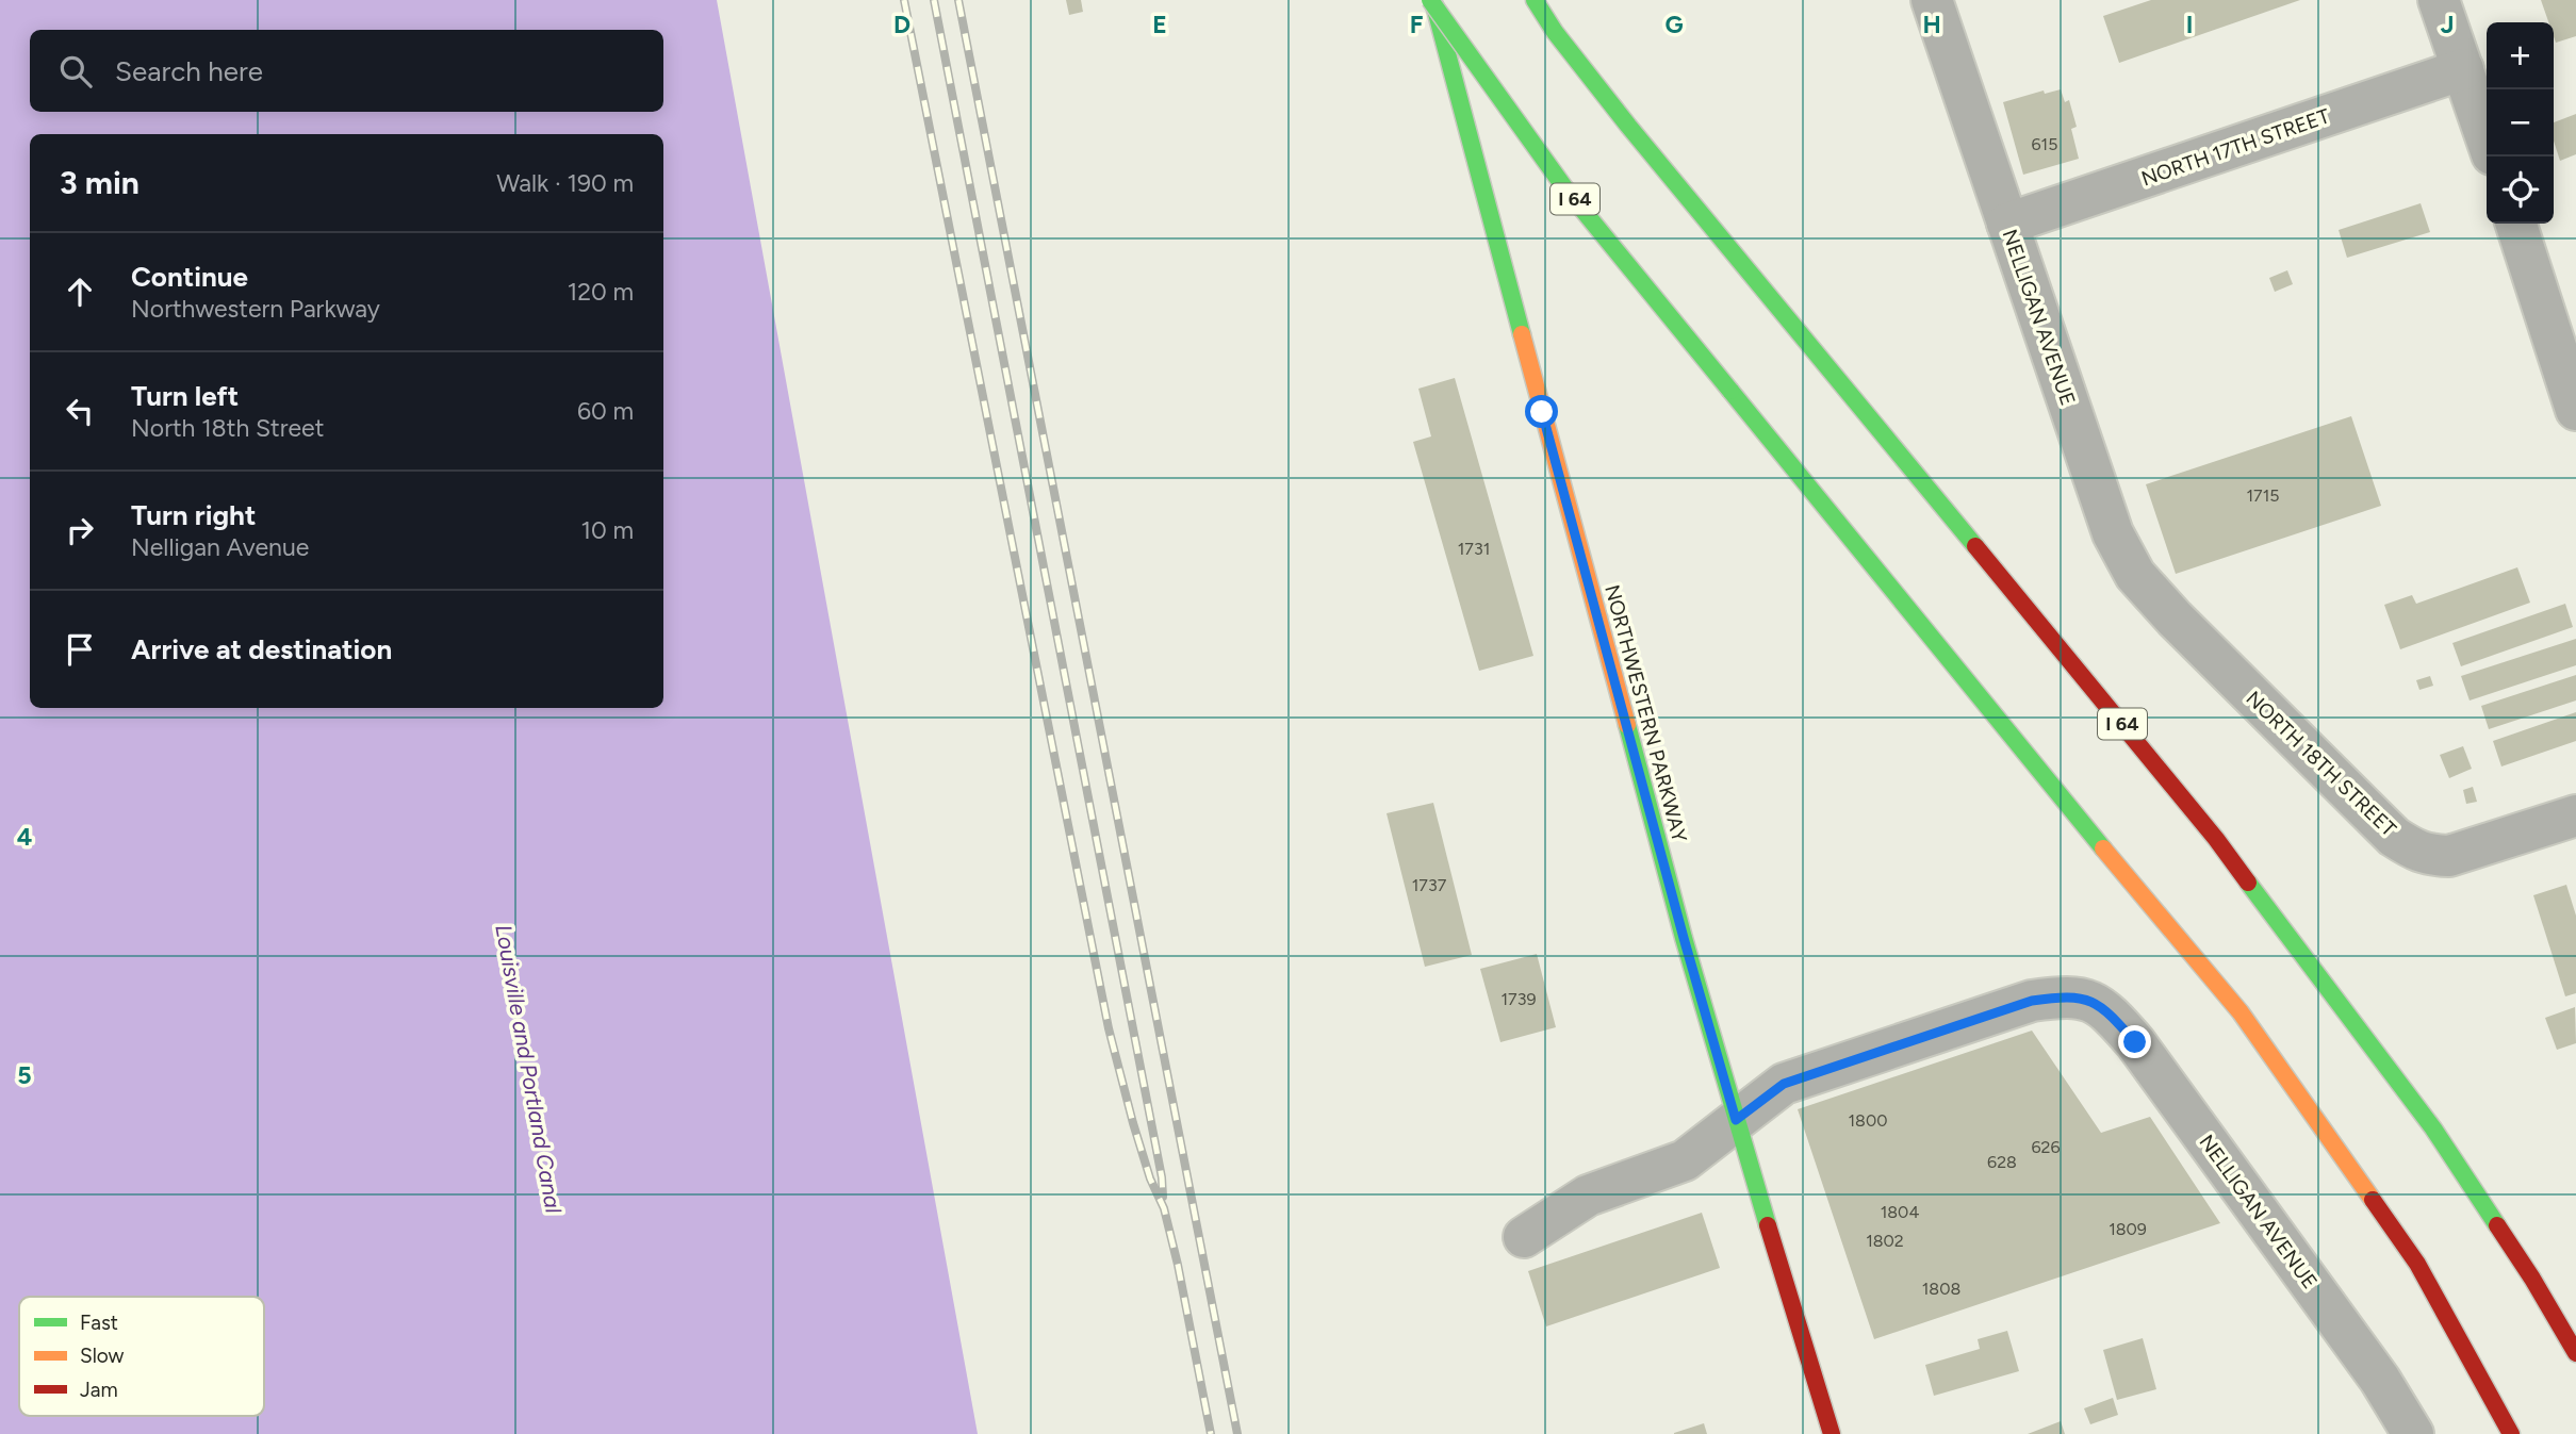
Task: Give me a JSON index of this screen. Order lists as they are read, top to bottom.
{
  "streets": {
    "main road": ["I 64", "NORTHWESTERN PARKWAY"],
    "street": ["NORTH 17TH STREET", "NELLIGAN AVENUE", "NORTH 18TH STREET"]
  },
  "crossings": [
    ["NORTH 17TH STREET", "NELLIGAN AVENUE"],
    ["I 64", "NORTHWESTERN PARKWAY"],
    ["NELLIGAN AVENUE", "NORTHWESTERN PARKWAY"],
    ["NELLIGAN AVENUE", "NORTH 18TH STREET"]
  ],
  "water": ["Louisville and Portland Canal"],
  "house_numbers": [
    "615",
    "1715",
    "1731",
    "1737",
    "1739",
    "1800",
    "626",
    "628",
    "1804",
    "1809",
    "1802",
    "1808"
  ],
  "legend": ["Fast", "Slow", "Jam"],
  "page": {
    "map_buttons": ["+", "−"],
    "search": "Search here",
    "heading": ["3 min", "Walk · 190 m"],
    "list": [
      ["Continue", "Northwestern Parkway", "120 m"],
      ["Turn left", "North 18th Street", "60 m"],
      ["Turn right", "Nelligan Avenue", "10 m"],
      "Arrive at destination"
    ]
  },
  "grid": {
    "columns": [
      "D",
      "E",
      "F",
      "G",
      "H",
      "I",
      "J"
    ],
    "rows": ["4", "5"]
  }
}
